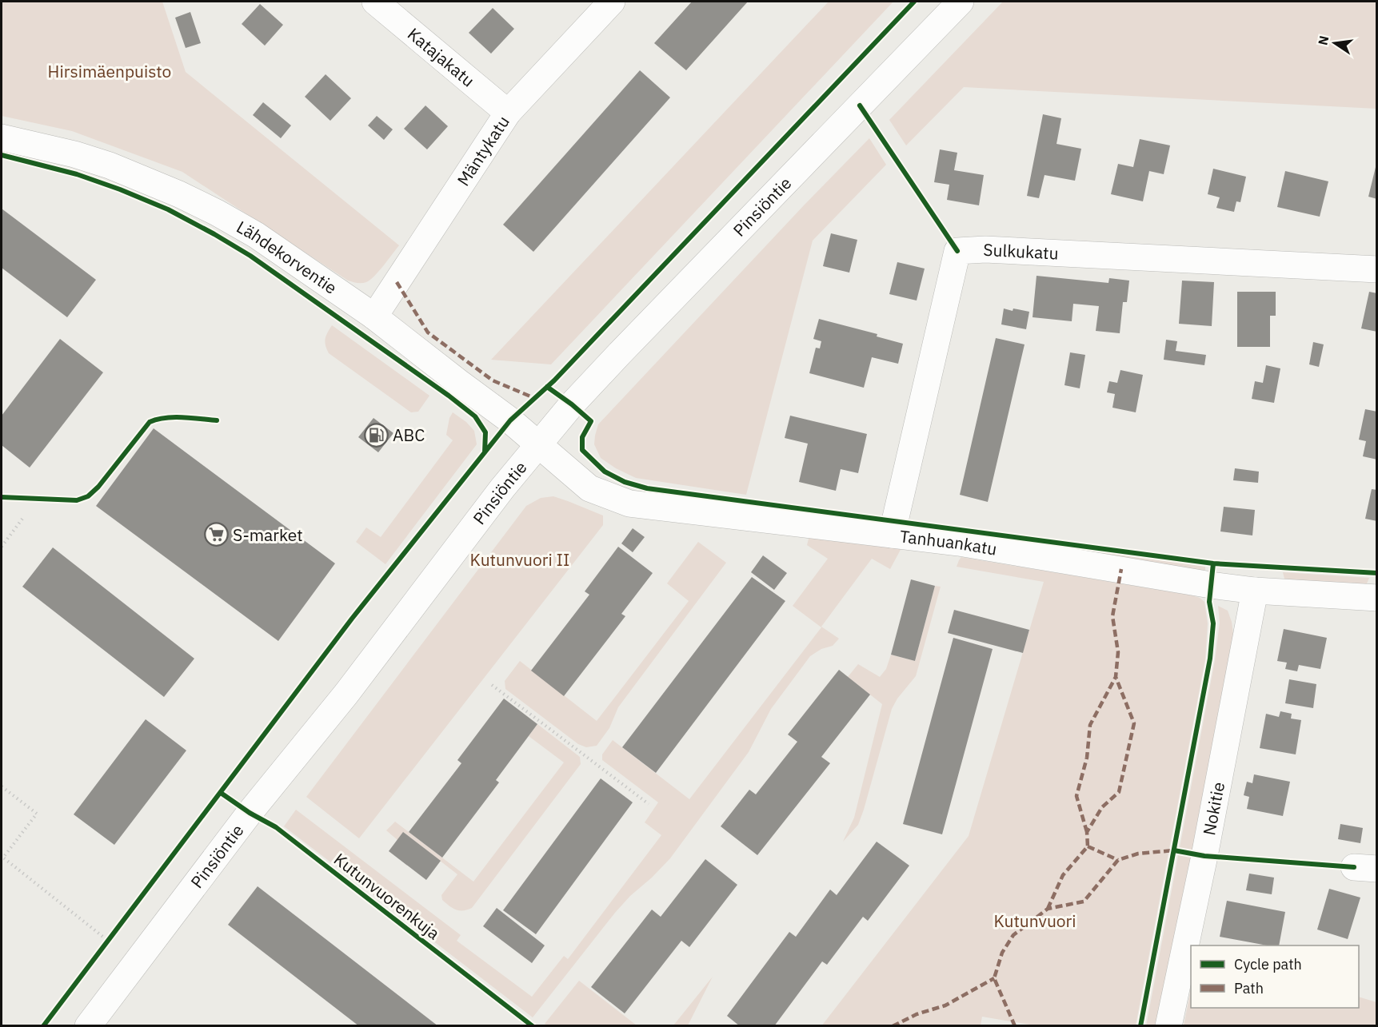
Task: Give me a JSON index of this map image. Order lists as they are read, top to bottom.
{
  "streets": {
    "street": [
      "Katajakatu",
      "Mäntykatu",
      "Pinsiöntie",
      "Sulkukatu",
      "Lähdekorventie",
      "Tanhuankatu",
      "Nokitie"
    ],
    "cycle path": ["Kutunvuorenkuja"]
  },
  "crossings": [
    ["Katajakatu", "Mäntykatu"],
    ["Mäntykatu", "Lähdekorventie"],
    ["Pinsiöntie", "Lähdekorventie"],
    ["Pinsiöntie", "Tanhuankatu"],
    ["Sulkukatu", "Tanhuankatu"],
    ["Lähdekorventie", "Tanhuankatu"],
    ["Tanhuankatu", "Nokitie"]
  ],
  "parks": ["Hirsimäenpuisto", "Kutunvuori II", "Kutunvuori"],
  "places": {
    "fuel station": ["ABC"],
    "supermarket": ["S-market"]
  },
  "legend": ["Cycle path", "Path"],
  "north": "left"
}
